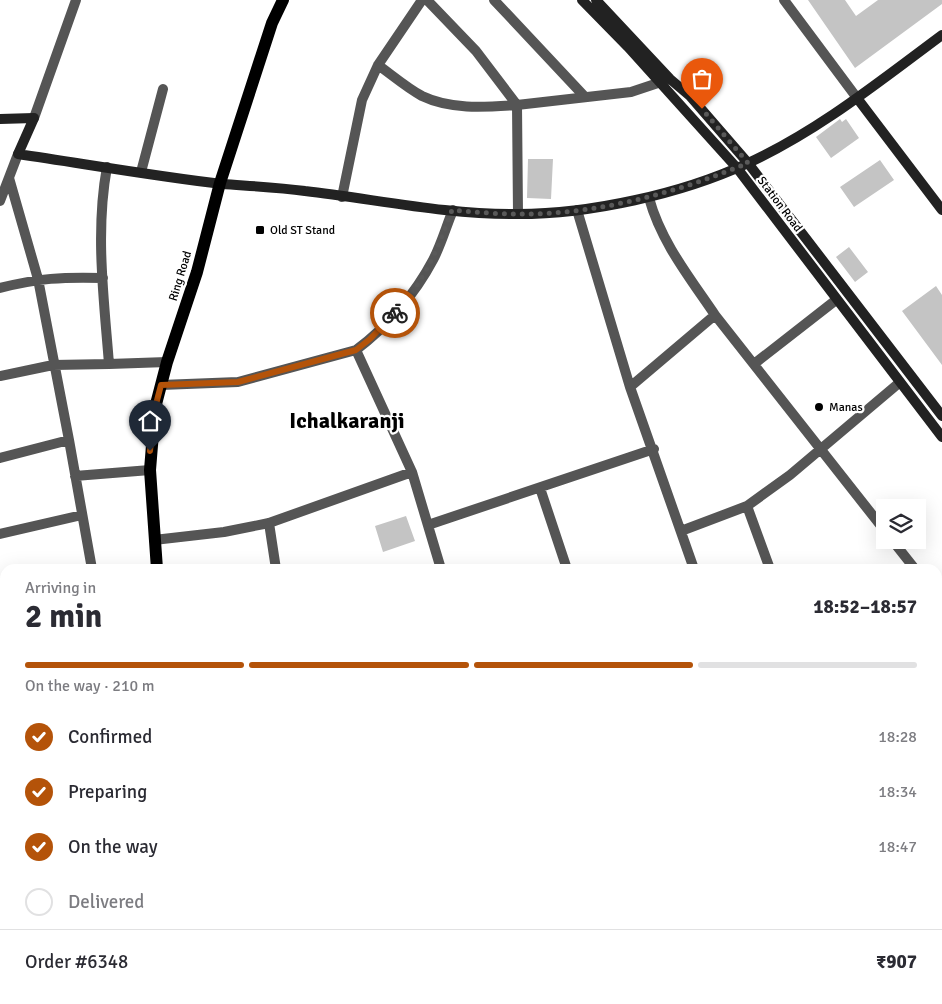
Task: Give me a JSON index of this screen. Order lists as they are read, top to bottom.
{
  "streets": {
    "main road": ["Station Road", "Ring Road"]
  },
  "districts": ["Ichalkaranji"],
  "places": {
    "transit": ["Old ST Stand"],
    "other": ["Manas"]
  },
  "page": {
    "heading": ["2 min", "Arriving in", "18:52–18:57"],
    "panel": ["Order #6348", "₹907"],
    "bar": "On the way · 210 m",
    "list": [
      ["Confirmed", "18:28"],
      ["Preparing", "18:34"],
      ["On the way", "18:47"],
      "Delivered"
    ]
  }
}
